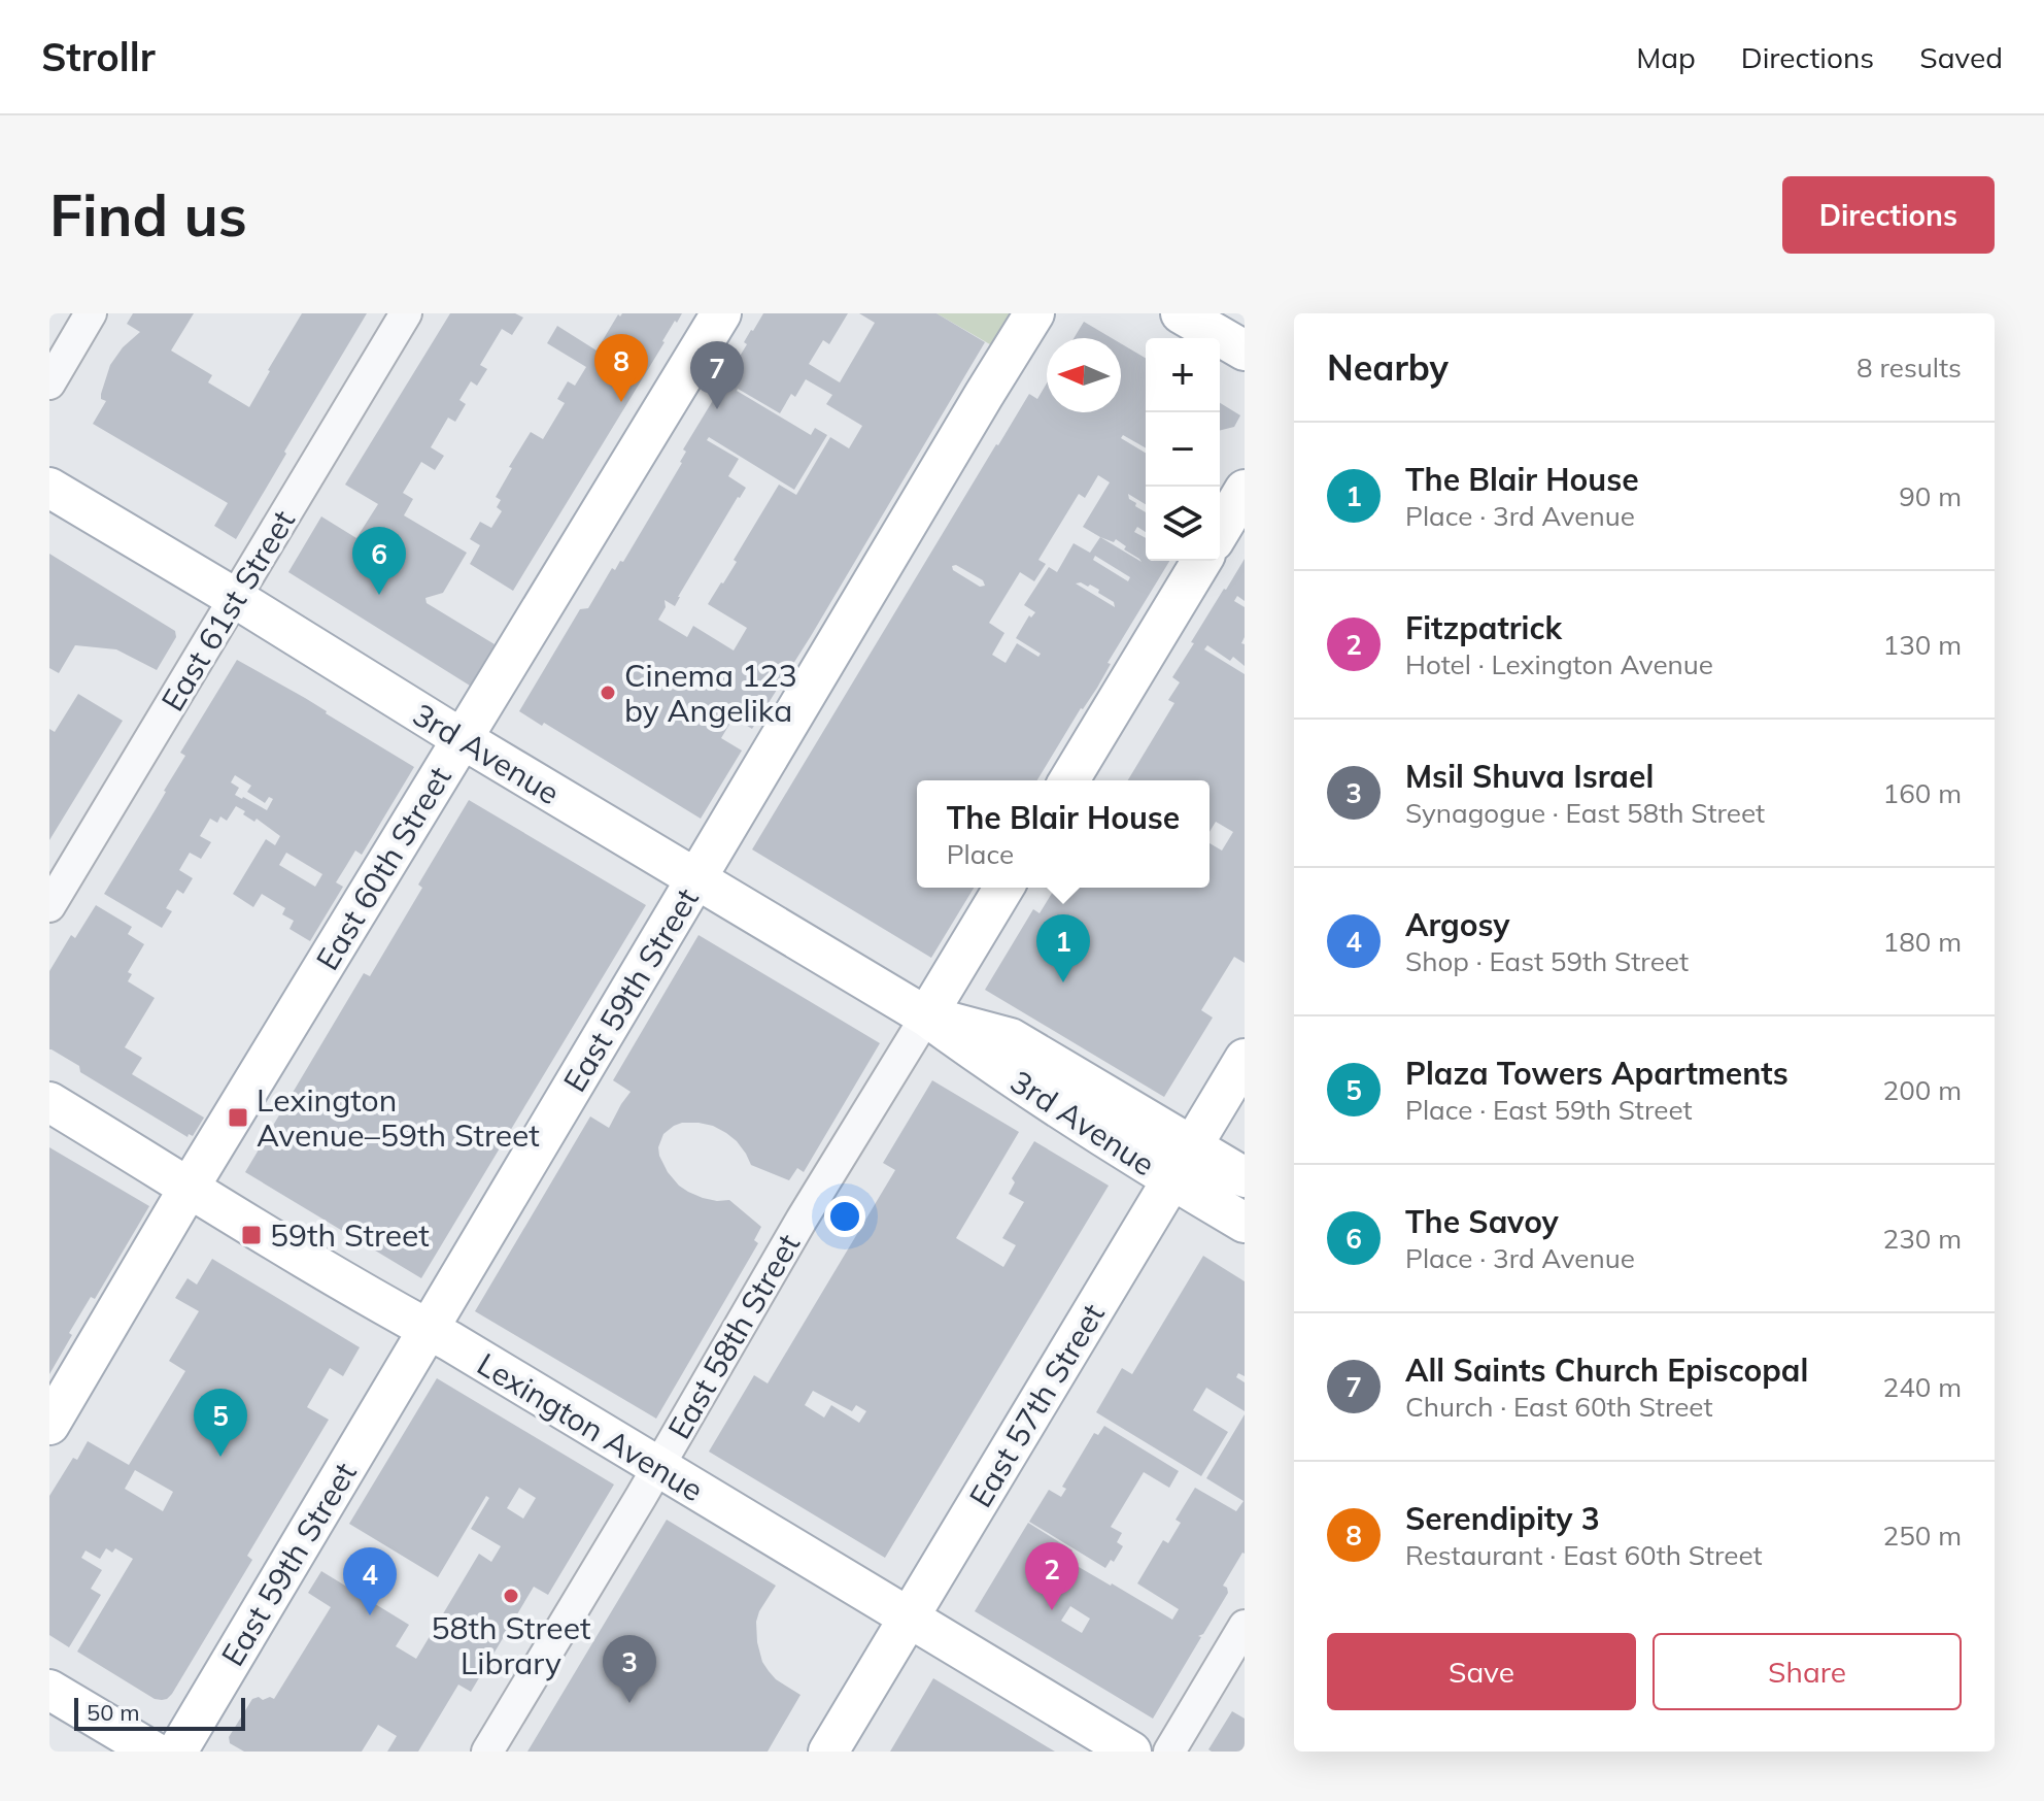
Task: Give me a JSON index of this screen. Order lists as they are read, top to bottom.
{
  "streets": {
    "main road": [
      "3rd Avenue",
      "East 60th Street",
      "East 59th Street",
      "East 58th Street",
      "East 57th Street",
      "Lexington Avenue"
    ],
    "street": ["East 61st Street"]
  },
  "crossings": [
    ["East 61st Street", "3rd Avenue"],
    ["3rd Avenue", "East 60th Street"],
    ["3rd Avenue", "East 59th Street"],
    ["3rd Avenue", "East 58th Street"],
    ["3rd Avenue", "East 57th Street"],
    ["East 60th Street", "Lexington Avenue"],
    ["East 59th Street", "Lexington Avenue"],
    ["East 58th Street", "Lexington Avenue"],
    ["East 57th Street", "Lexington Avenue"]
  ],
  "places": {
    "other": ["Cinema 123 by Angelika", "58th Street Library"],
    "transit": ["Lexington Avenue–59th Street", "59th Street"]
  },
  "scale_bar": "50 m",
  "north": "left",
  "page": {
    "header": "Strollr",
    "nav": ["Map", "Directions", "Saved"],
    "buttons": [
      "Directions",
      ["Save", "Share"]
    ],
    "title": "Find us",
    "heading": ["Nearby", "8 results"],
    "pins": [
      "8",
      "7",
      "6",
      "1",
      "5",
      "2",
      "4",
      "3"
    ],
    "map_buttons": ["+", "−"],
    "list": [
      {
        "mark": "1",
        "name": "The Blair House",
        "note": "Place · 3rd Avenue",
        "value": "90 m"
      },
      {
        "mark": "2",
        "name": "Fitzpatrick",
        "note": "Hotel · Lexington Avenue",
        "value": "130 m"
      },
      {
        "mark": "3",
        "name": "Msil Shuva Israel",
        "note": "Synagogue · East 58th Street",
        "value": "160 m"
      },
      {
        "mark": "4",
        "name": "Argosy",
        "note": "Shop · East 59th Street",
        "value": "180 m"
      },
      {
        "mark": "5",
        "name": "Plaza Towers Apartments",
        "note": "Place · East 59th Street",
        "value": "200 m"
      },
      {
        "mark": "6",
        "name": "The Savoy",
        "note": "Place · 3rd Avenue",
        "value": "230 m"
      },
      {
        "mark": "7",
        "name": "All Saints Church Episcopal",
        "note": "Church · East 60th Street",
        "value": "240 m"
      },
      {
        "mark": "8",
        "name": "Serendipity 3",
        "note": "Restaurant · East 60th Street",
        "value": "250 m"
      }
    ],
    "popup": ["The Blair House", "Place"],
    "scale": "50 m"
  }
}
